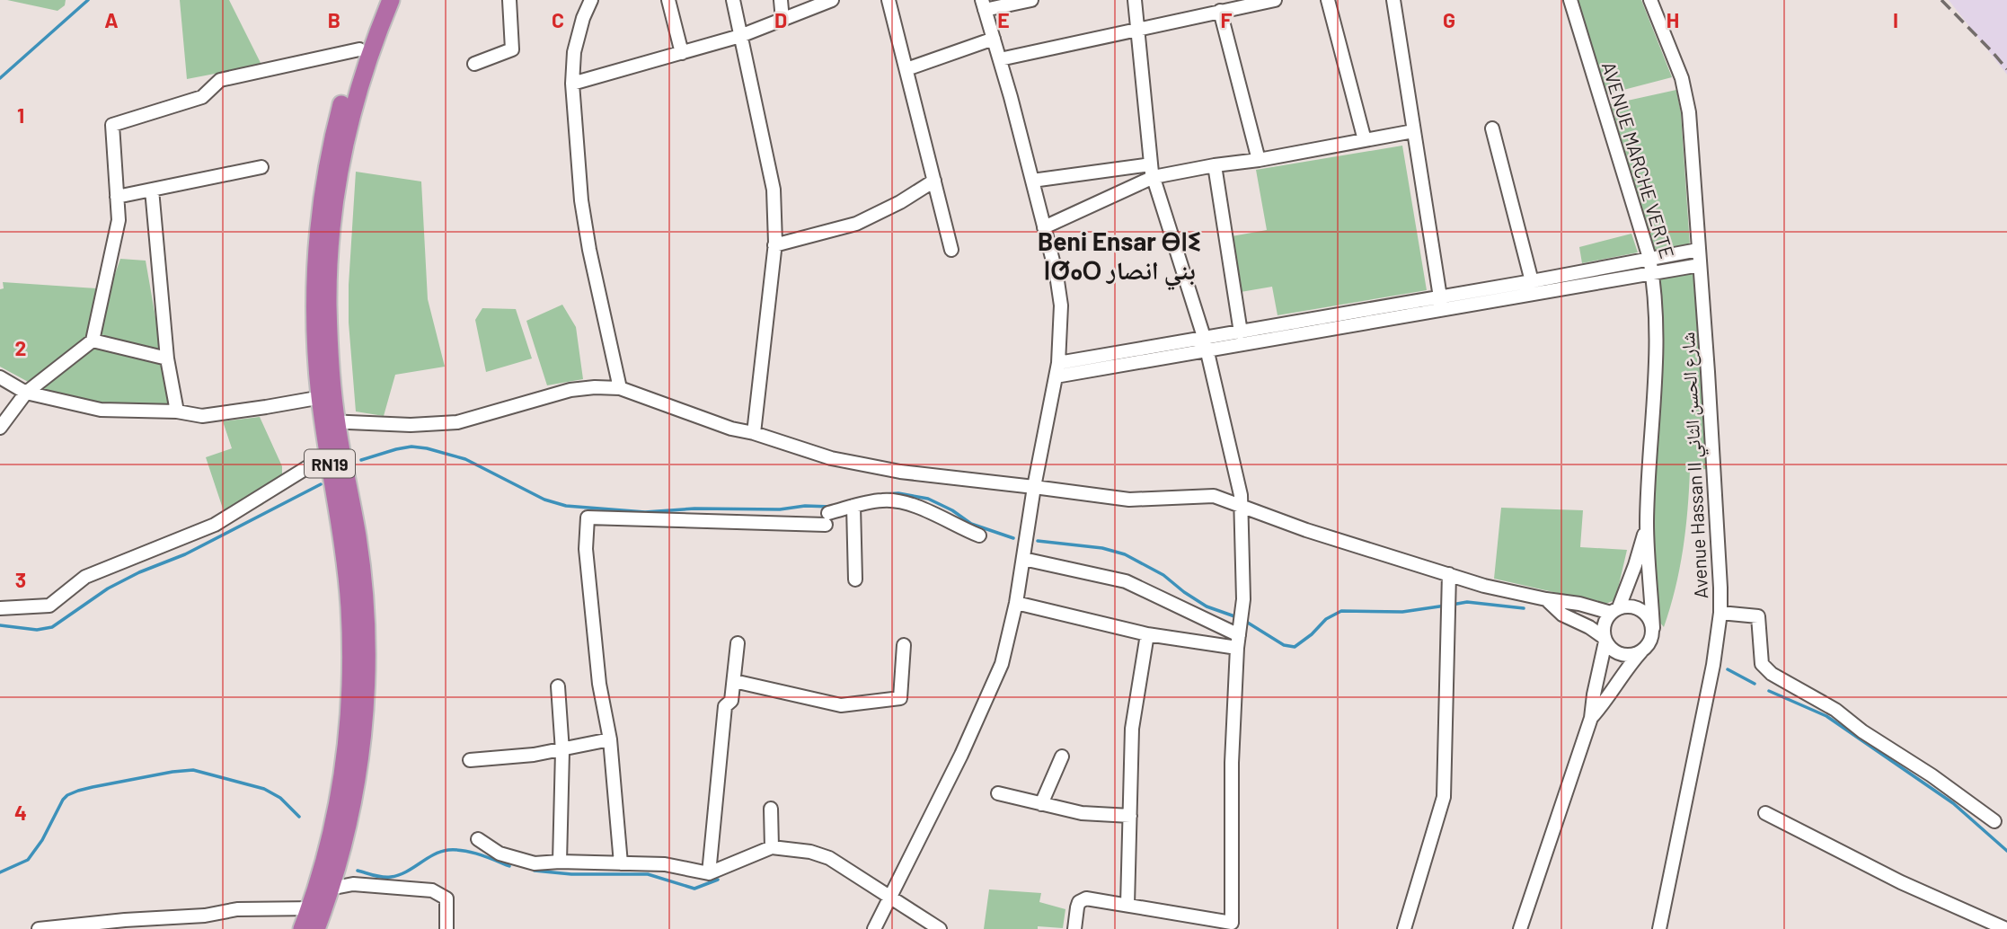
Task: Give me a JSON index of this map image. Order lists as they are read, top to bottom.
{
  "streets": {
    "highway": ["RN19"],
    "street": ["AVENUE MARCHE VERTE", "Avenue Hassan II شارع الحسن الثاني"]
  },
  "districts": ["Beni Ensar ⴱⵏⵉ ⵏⵚⴰⵔ بني انصار"],
  "grid": {
    "columns": [
      "A",
      "B",
      "C",
      "D",
      "E",
      "F",
      "G",
      "H",
      "I"
    ],
    "rows": [
      "1",
      "2",
      "3",
      "4"
    ]
  }
}
